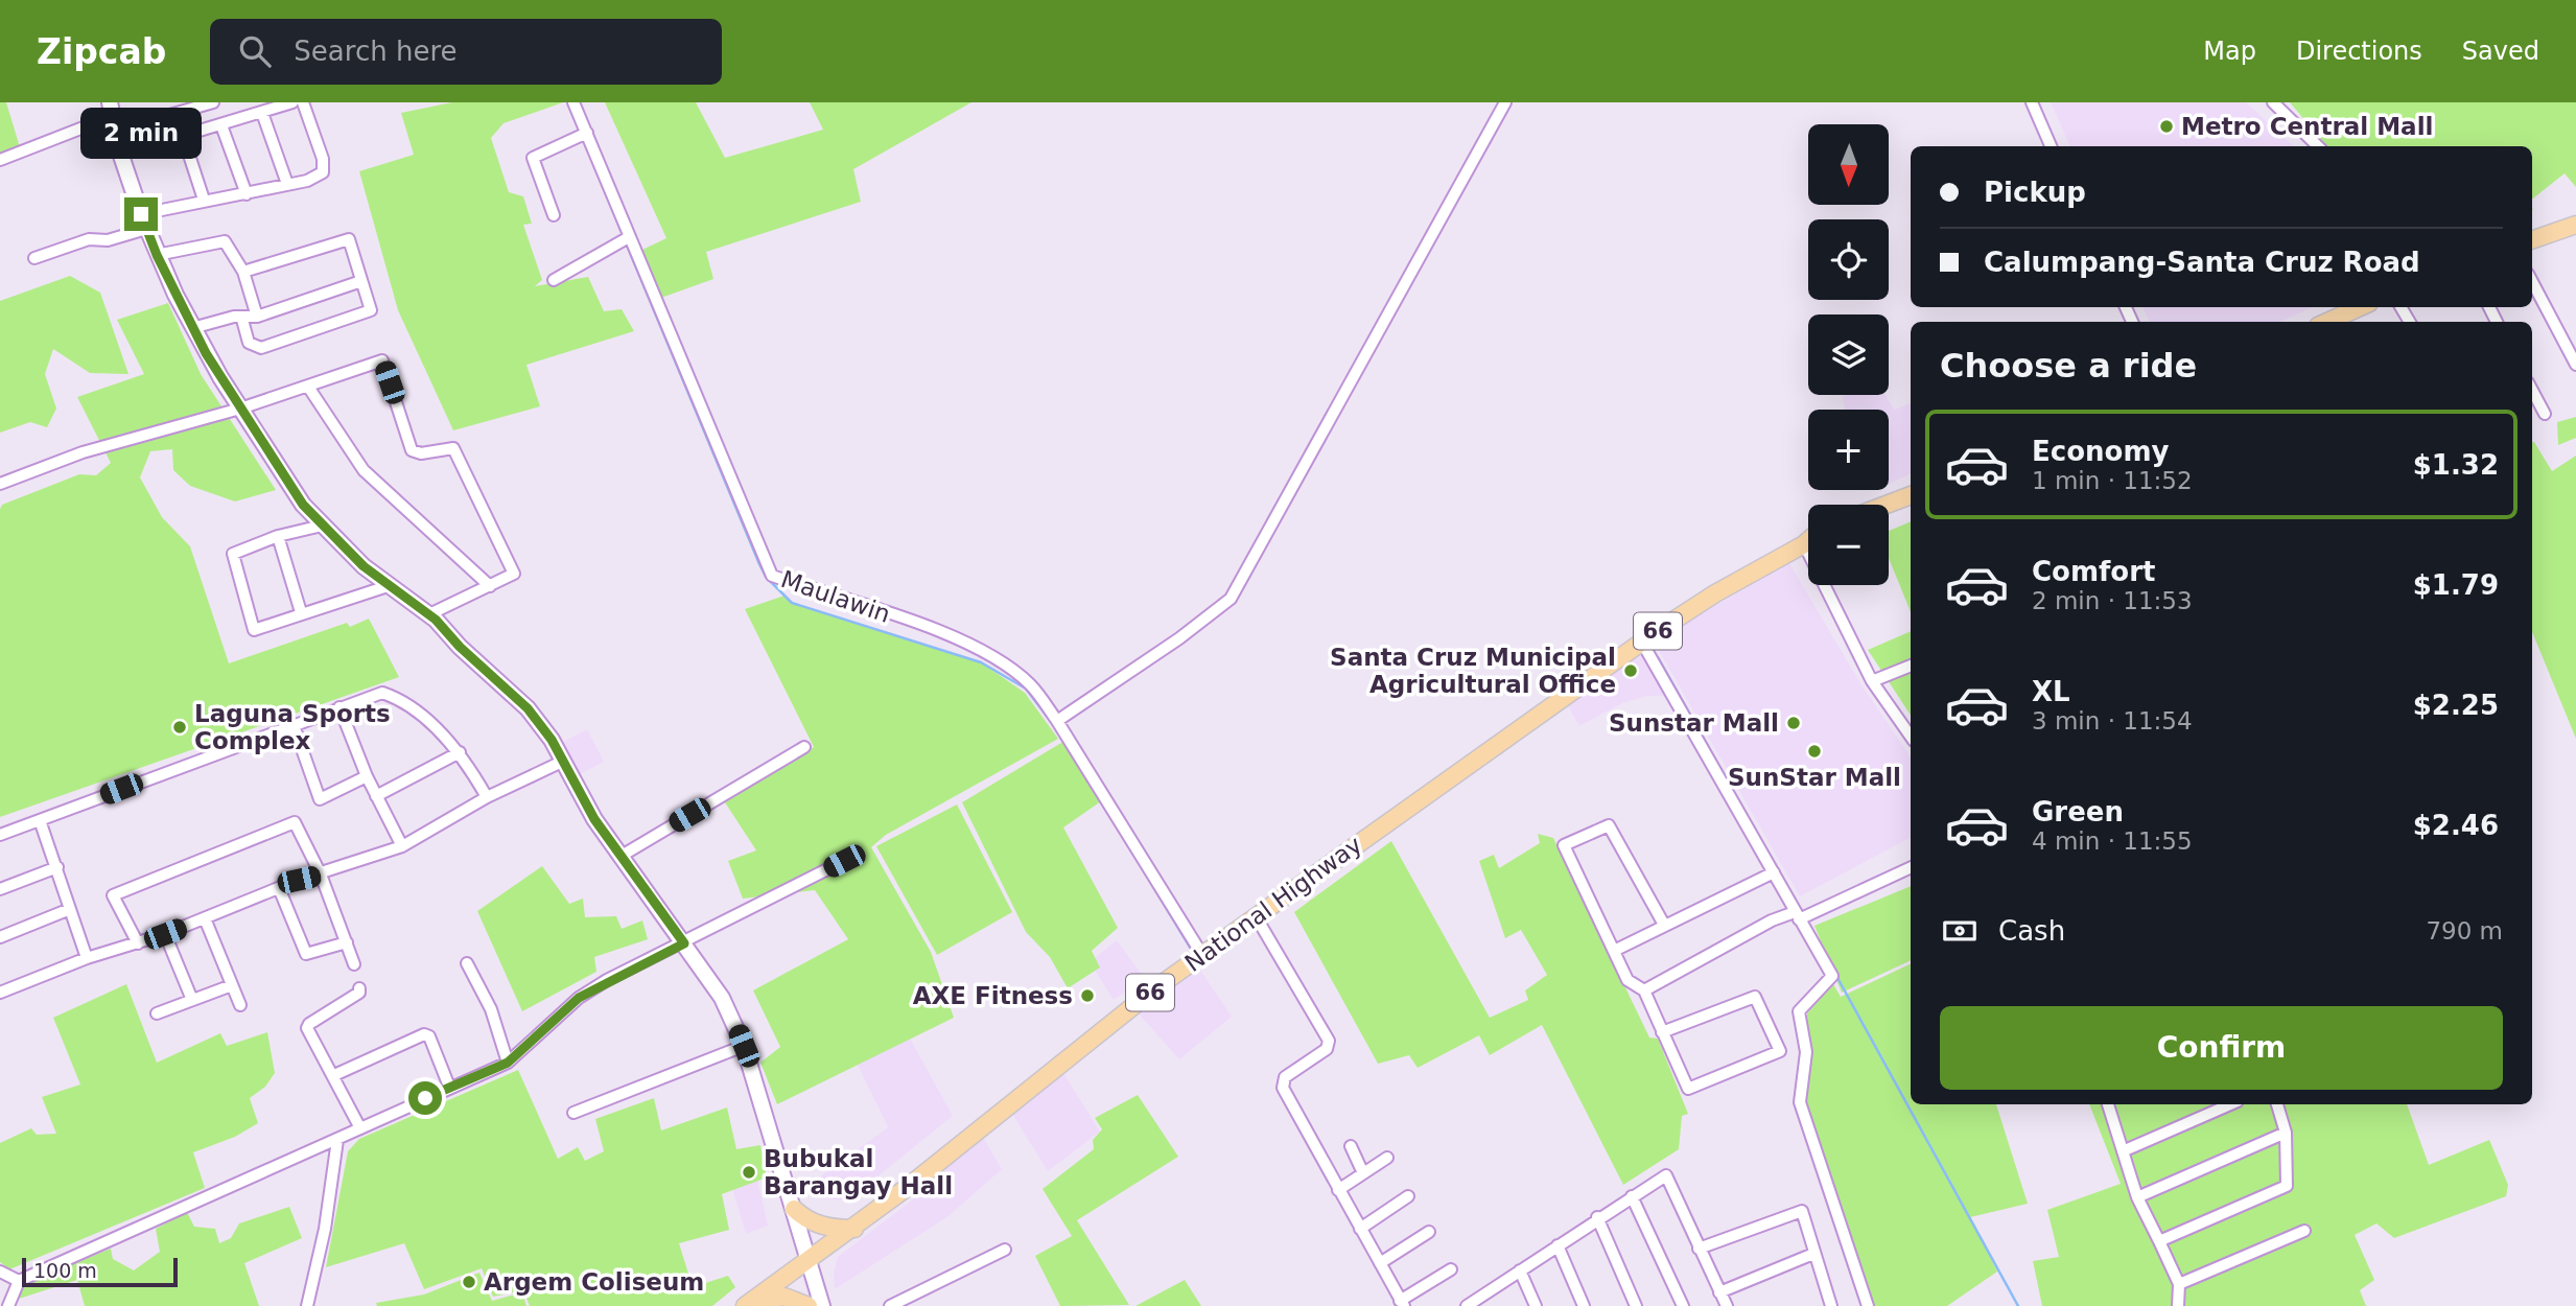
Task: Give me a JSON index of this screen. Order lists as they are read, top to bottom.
{
  "streets": {
    "main road": ["66", "National Highway"],
    "street": ["Maulawin"]
  },
  "crossings": [
    ["Maulawin", "National Highway"]
  ],
  "places": [
    "Metro Central Mall",
    "Santa Cruz Municipal Agricultural Office",
    "Sunstar Mall",
    "Laguna Sports Complex",
    "SunStar Mall",
    "AXE Fitness",
    "Bubukal Barangay Hall",
    "Argem Coliseum"
  ],
  "scale_bar": "100 m",
  "north": "bottom",
  "page": {
    "header": "Zipcab",
    "search": "Search here",
    "nav": ["Map", "Directions", "Saved"],
    "bubble": "2 min",
    "map_buttons": ["+", "−"],
    "banner": ["Pickup", "Calumpang-Santa Cruz Road"],
    "heading": "Choose a ride",
    "list": [
      {
        "name": "Economy",
        "note": "1 min · 11:52",
        "value": "$1.32"
      },
      {
        "name": "Comfort",
        "note": "2 min · 11:53",
        "value": "$1.79"
      },
      {
        "name": "XL",
        "note": "3 min · 11:54",
        "value": "$2.25"
      },
      {
        "name": "Green",
        "note": "4 min · 11:55",
        "value": "$2.46"
      }
    ],
    "pay": ["Cash", "790 m"],
    "buttons": "Confirm",
    "scale": "100 m"
  }
}
